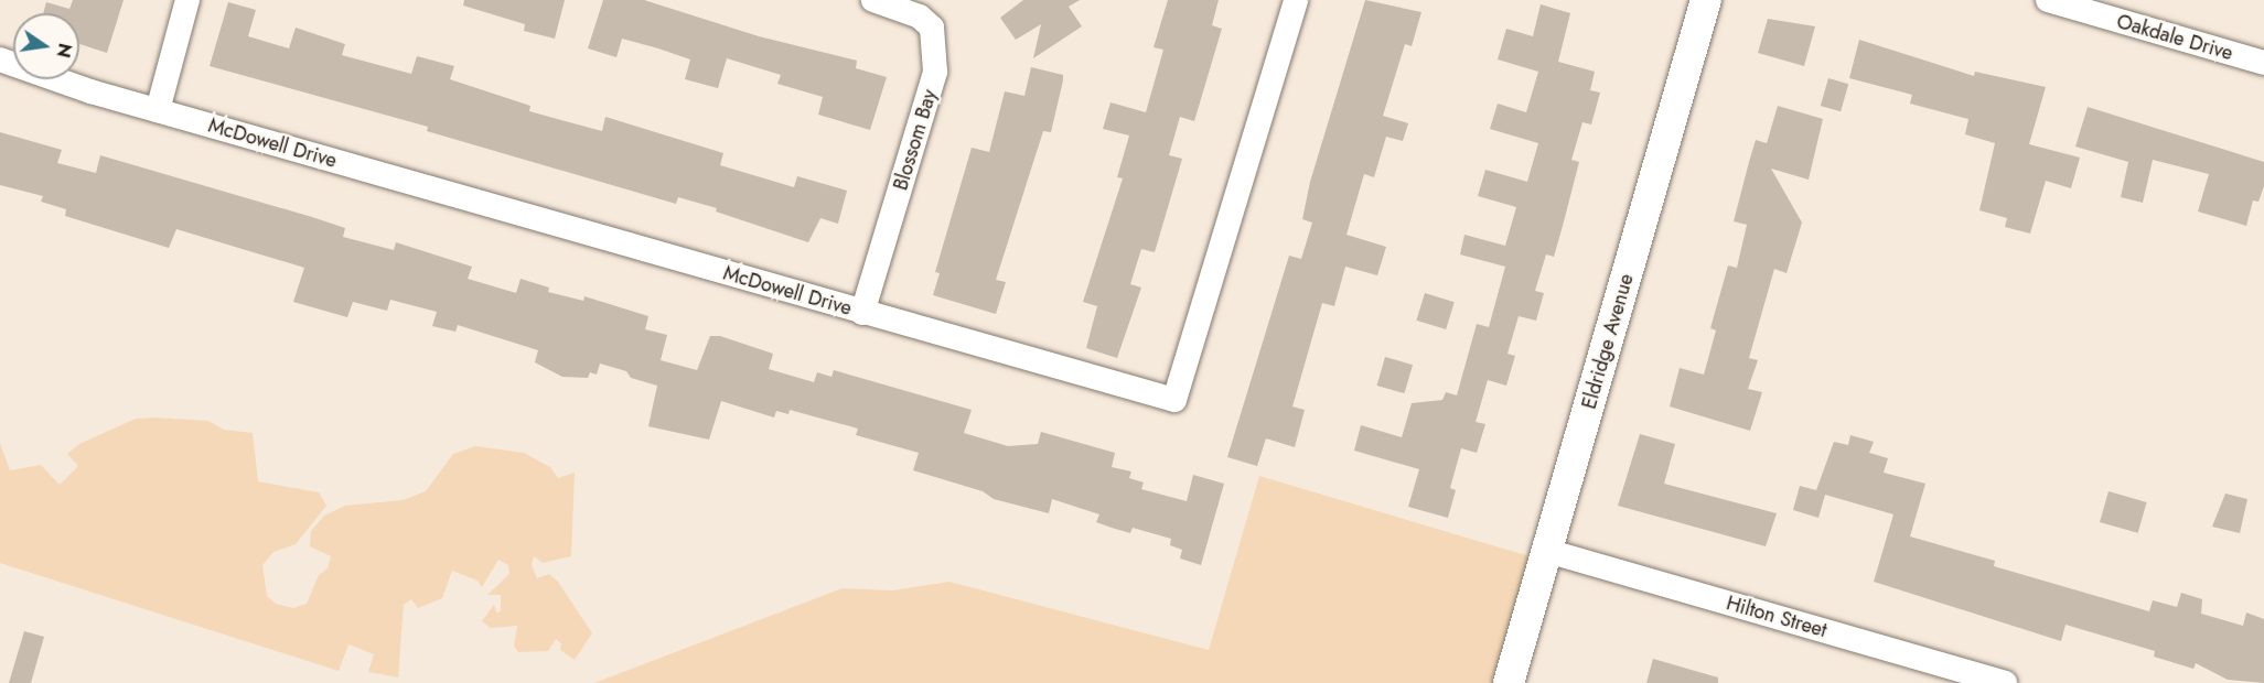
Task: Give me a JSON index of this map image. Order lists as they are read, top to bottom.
{
  "streets": {
    "street": [
      "Oakdale Drive",
      "Blossom Bay",
      "McDowell Drive",
      "Eldridge Avenue",
      "Hilton Street"
    ]
  },
  "crossings": [
    ["Blossom Bay", "McDowell Drive"],
    ["Eldridge Avenue", "Hilton Street"]
  ],
  "north": "right"
}
